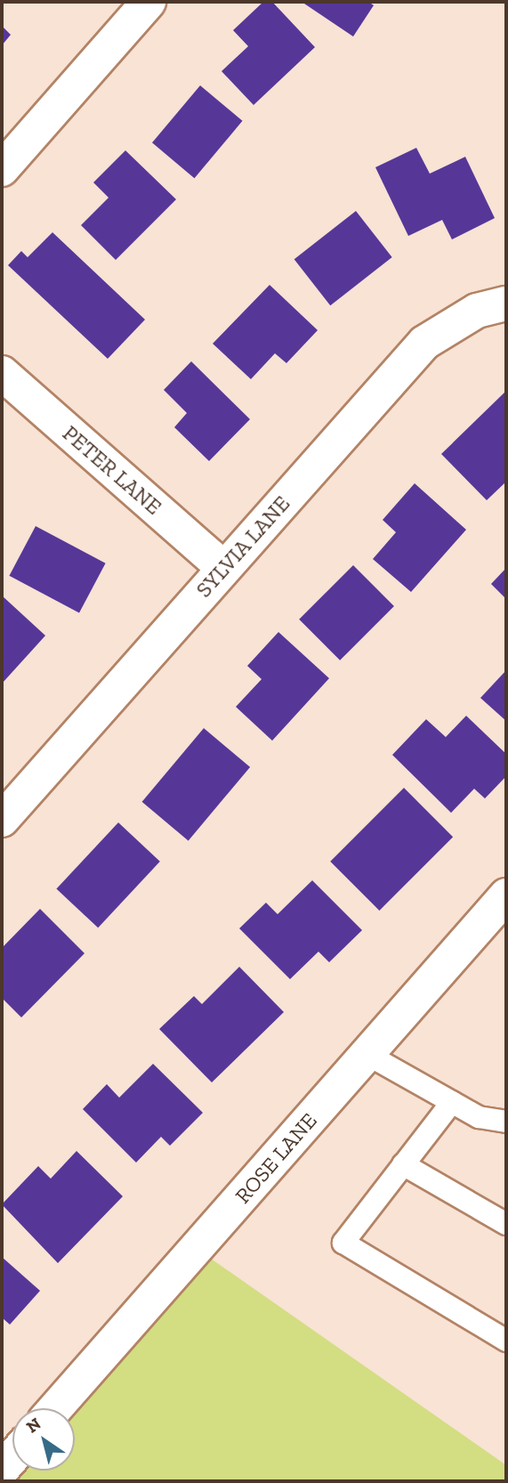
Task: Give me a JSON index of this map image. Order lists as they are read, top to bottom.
{
  "streets": {
    "street": ["PETER LANE", "SYLVIA LANE", "ROSE LANE"]
  },
  "crossings": [
    ["PETER LANE", "SYLVIA LANE"]
  ],
  "north": "top left"
}
